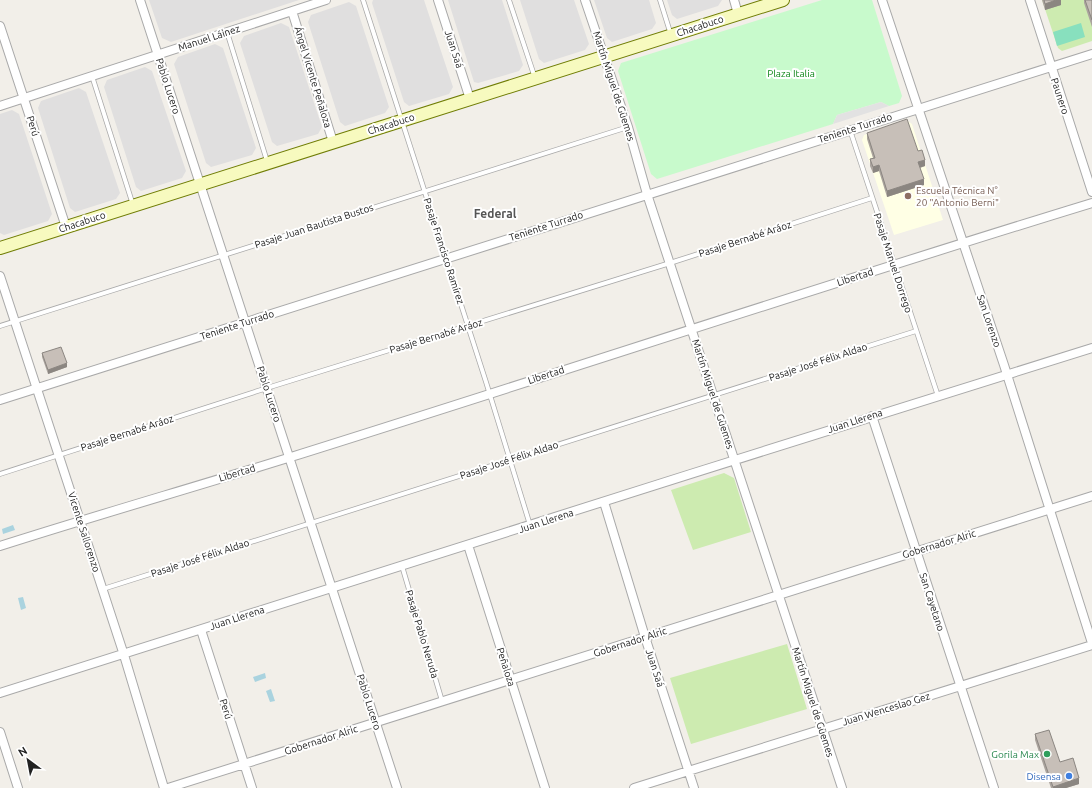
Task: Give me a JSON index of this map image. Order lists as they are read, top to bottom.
{
  "streets": {
    "main road": ["Chacabuco"],
    "street": [
      "Manuel Láinez",
      "Juan Saá",
      "Ángel Vicente Peñaloza",
      "Pablo Lucero",
      "Martín Miguel de Güemes",
      "Paunero",
      "Perú",
      "Teniente Turrado",
      "Libertad",
      "San Lorenzo",
      "Juan Llerena",
      "Vicente Sallorenzo",
      "Gobernador Alric",
      "San Cayetano",
      "Peñaloza",
      "Juan Wenceslao Gez"
    ],
    "lane": [
      "Pasaje Juan Bautista Bustos",
      "Pasaje Bernabé Aráoz",
      "Pasaje Francisco Ramírez",
      "Pasaje Manuel Dorrego",
      "Pasaje José Félix Aldao",
      "Pasaje Pablo Neruda"
    ]
  },
  "crossings": [
    ["Chacabuco", "Juan Saá"],
    ["Chacabuco", "Ángel Vicente Peñaloza"],
    ["Chacabuco", "Pablo Lucero"],
    ["Chacabuco", "Martín Miguel de Güemes"],
    ["Chacabuco", "Perú"],
    ["Chacabuco", "Pasaje Francisco Ramírez"],
    ["Manuel Láinez", "Ángel Vicente Peñaloza"],
    ["Manuel Láinez", "Pablo Lucero"],
    ["Manuel Láinez", "Perú"],
    ["Juan Saá", "Juan Llerena"],
    ["Juan Saá", "Gobernador Alric"],
    ["Juan Saá", "Juan Wenceslao Gez"],
    ["Pablo Lucero", "Teniente Turrado"],
    ["Pablo Lucero", "Pasaje Juan Bautista Bustos"],
    ["Pablo Lucero", "Pasaje Bernabé Aráoz"],
    ["Pablo Lucero", "Libertad"],
    ["Pablo Lucero", "Pasaje José Félix Aldao"],
    ["Pablo Lucero", "Juan Llerena"],
    ["Pablo Lucero", "Gobernador Alric"],
    ["Martín Miguel de Güemes", "Teniente Turrado"],
    ["Martín Miguel de Güemes", "Pasaje Juan Bautista Bustos"],
    ["Martín Miguel de Güemes", "Pasaje Bernabé Aráoz"],
    ["Martín Miguel de Güemes", "Libertad"],
    ["Martín Miguel de Güemes", "Pasaje José Félix Aldao"],
    ["Martín Miguel de Güemes", "Juan Llerena"],
    ["Martín Miguel de Güemes", "Gobernador Alric"],
    ["Martín Miguel de Güemes", "Juan Wenceslao Gez"],
    ["Paunero", "Teniente Turrado"],
    ["Perú", "Juan Llerena"],
    ["Perú", "Gobernador Alric"],
    ["Teniente Turrado", "Pasaje Francisco Ramírez"],
    ["Teniente Turrado", "Pasaje Manuel Dorrego"],
    ["Teniente Turrado", "San Lorenzo"],
    ["Teniente Turrado", "Vicente Sallorenzo"],
    ["Pasaje Juan Bautista Bustos", "Pasaje Francisco Ramírez"],
    ["Pasaje Juan Bautista Bustos", "Vicente Sallorenzo"],
    ["Pasaje Bernabé Aráoz", "Pasaje Francisco Ramírez"],
    ["Pasaje Bernabé Aráoz", "Pasaje Manuel Dorrego"],
    ["Pasaje Bernabé Aráoz", "Vicente Sallorenzo"],
    ["Pasaje Francisco Ramírez", "Libertad"],
    ["Pasaje Francisco Ramírez", "Pasaje José Félix Aldao"],
    ["Pasaje Francisco Ramírez", "Juan Llerena"],
    ["Pasaje Manuel Dorrego", "Libertad"],
    ["Pasaje Manuel Dorrego", "Pasaje José Félix Aldao"],
    ["Pasaje Manuel Dorrego", "Juan Llerena"],
    ["Libertad", "San Lorenzo"],
    ["Libertad", "Vicente Sallorenzo"],
    ["San Lorenzo", "Juan Llerena"],
    ["San Lorenzo", "Gobernador Alric"],
    ["San Lorenzo", "Juan Wenceslao Gez"],
    ["Pasaje José Félix Aldao", "Vicente Sallorenzo"],
    ["Juan Llerena", "Vicente Sallorenzo"],
    ["Juan Llerena", "San Cayetano"],
    ["Juan Llerena", "Pasaje Pablo Neruda"],
    ["Juan Llerena", "Peñaloza"],
    ["Gobernador Alric", "San Cayetano"],
    ["Gobernador Alric", "Pasaje Pablo Neruda"],
    ["Gobernador Alric", "Peñaloza"],
    ["San Cayetano", "Juan Wenceslao Gez"]
  ],
  "districts": ["Federal"],
  "parks": ["Plaza Italia"],
  "places": ["Escuela Técnica N° 20 \"Antonio Berni\"", "Gorila Max", "Disensa"],
  "north": "top left"
}
